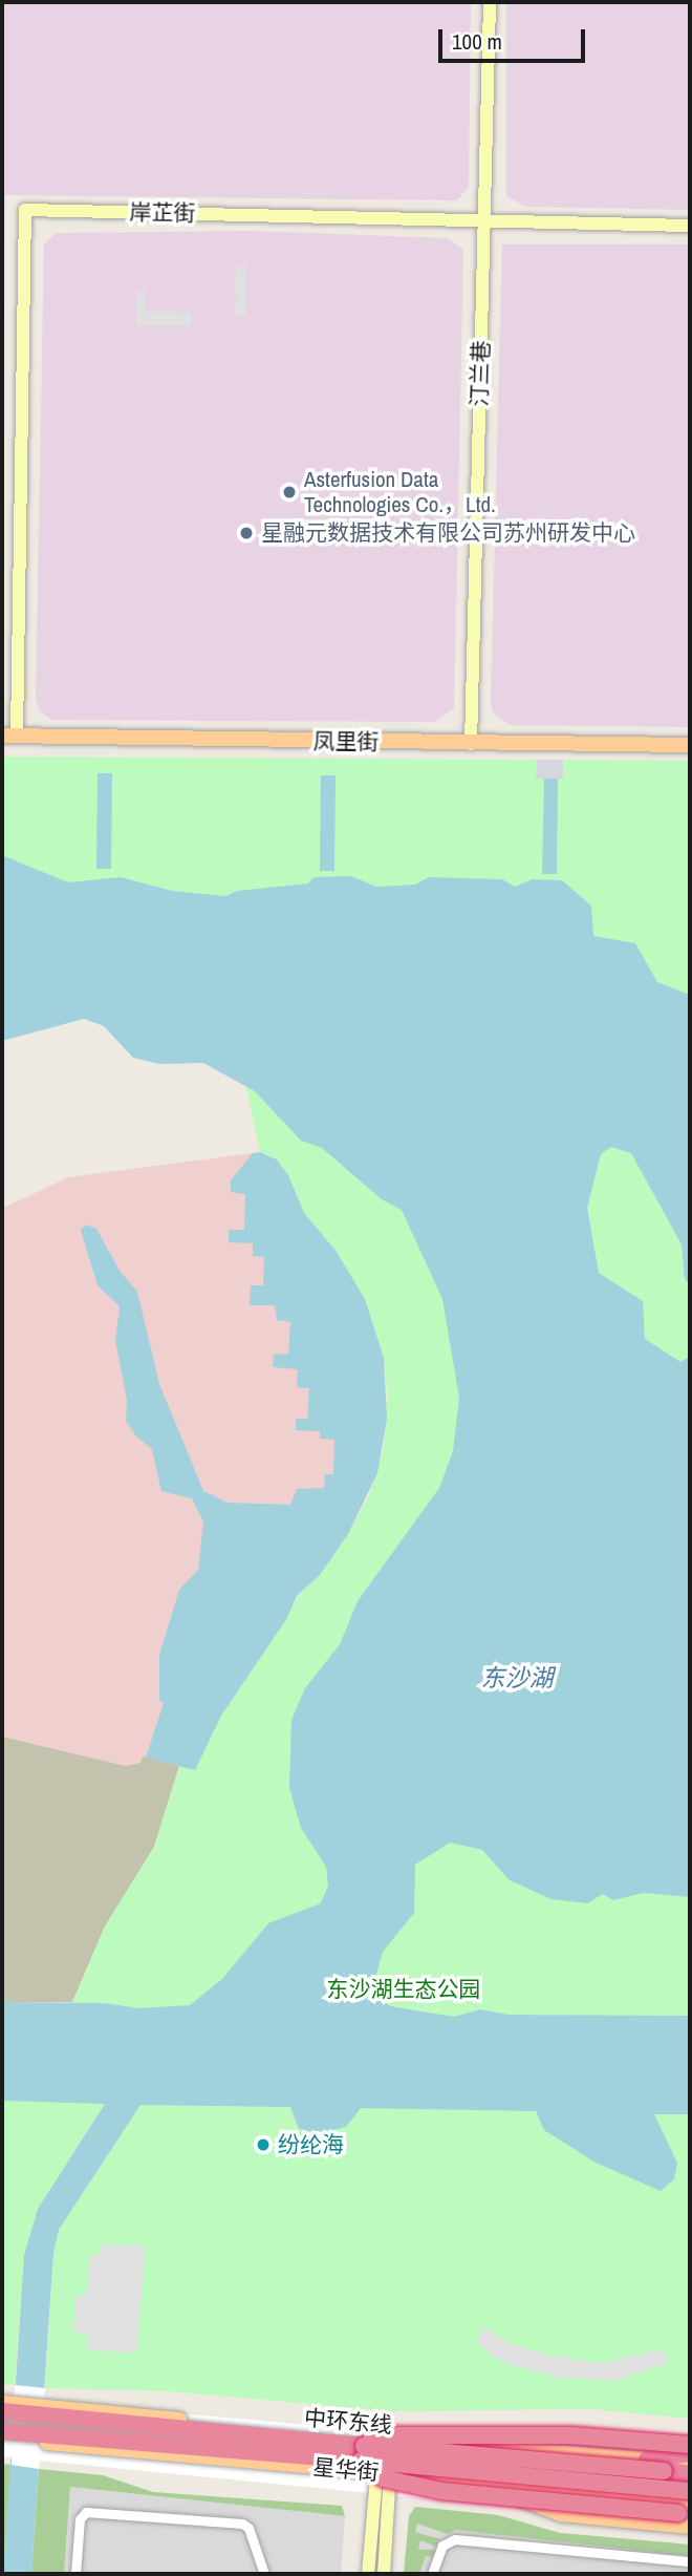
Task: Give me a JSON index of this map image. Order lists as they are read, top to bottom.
{
  "streets": {
    "highway": ["中环东线"],
    "main road": ["凤里街", "星华街"],
    "street": ["岸芷街", "汀兰巷"]
  },
  "crossings": [
    ["岸芷街", "汀兰巷"],
    ["岸芷街", "凤里街"],
    ["汀兰巷", "凤里街"],
    ["中环东线", "星华街"]
  ],
  "water": ["东沙湖"],
  "parks": ["东沙湖生态公园"],
  "places": ["Asterfusion Data Technologies Co.，Ltd.", "星融元数据技术有限公司苏州研发中心", "纷纶海"],
  "scale_bar": "100 m"
}
